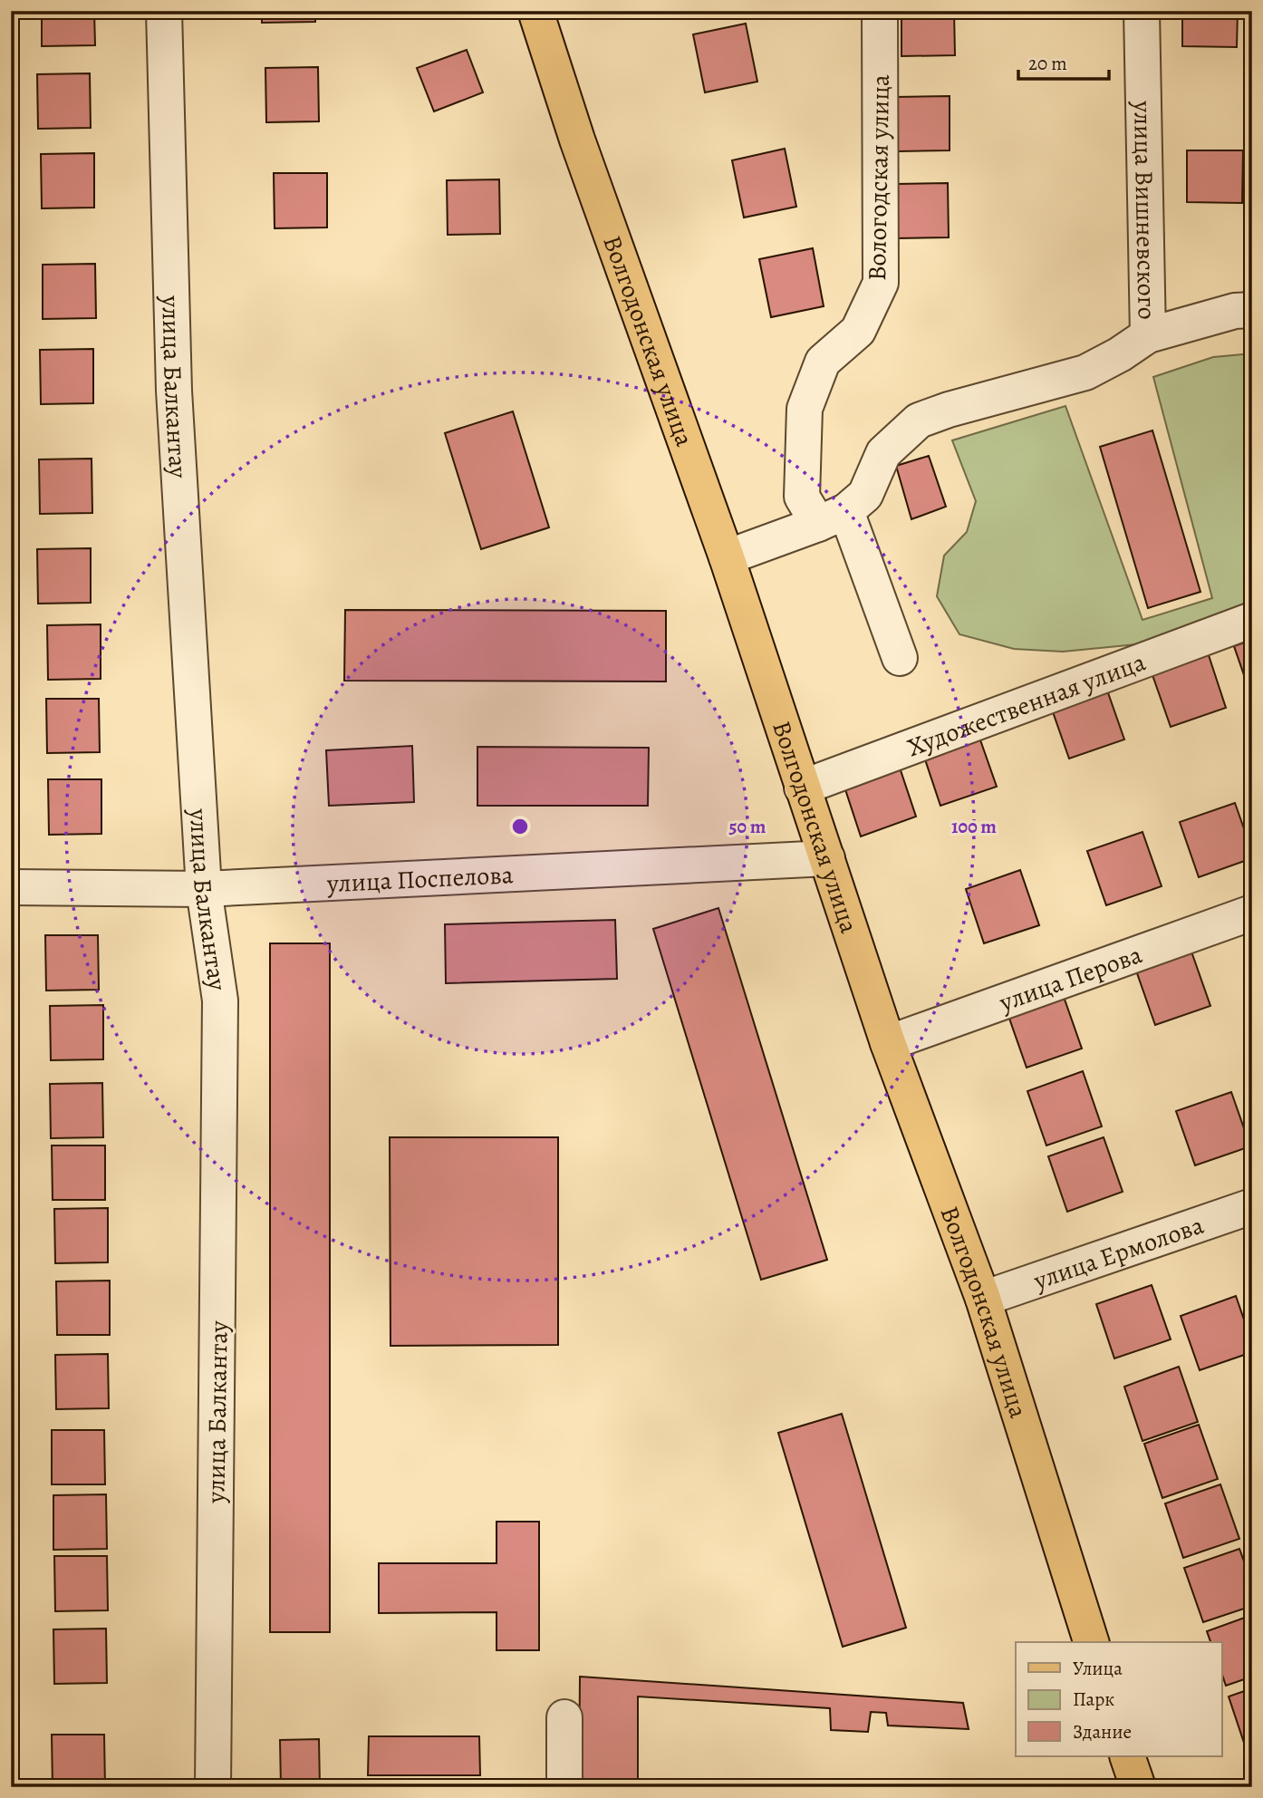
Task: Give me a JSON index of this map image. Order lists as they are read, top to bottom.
{
  "streets": {
    "main road": ["Волгодонская улица"],
    "street": [
      "Вологодская улица",
      "улица Вишневского",
      "улица Балкантау",
      "Художественная улица",
      "улица Поспелова",
      "улица Перова",
      "улица Ермолова"
    ]
  },
  "crossings": [
    ["Волгодонская улица", "Художественная улица"],
    ["Волгодонская улица", "улица Поспелова"],
    ["Волгодонская улица", "улица Перова"],
    ["Волгодонская улица", "улица Ермолова"],
    ["улица Балкантау", "улица Поспелова"]
  ],
  "legend": ["Улица", "Парк", "Здание"],
  "scale_bar": "20 m",
  "rings": ["50 m", "100 m"]
}
